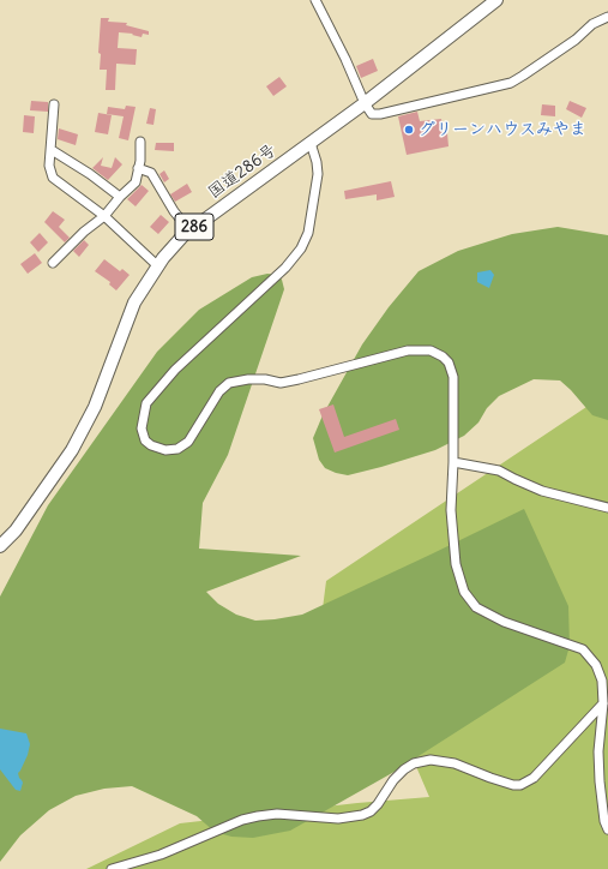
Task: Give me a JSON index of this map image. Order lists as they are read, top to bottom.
{
  "streets": {
    "highway": ["国道286号", "286"]
  },
  "places": ["グリーンハウスみやま"]
}
